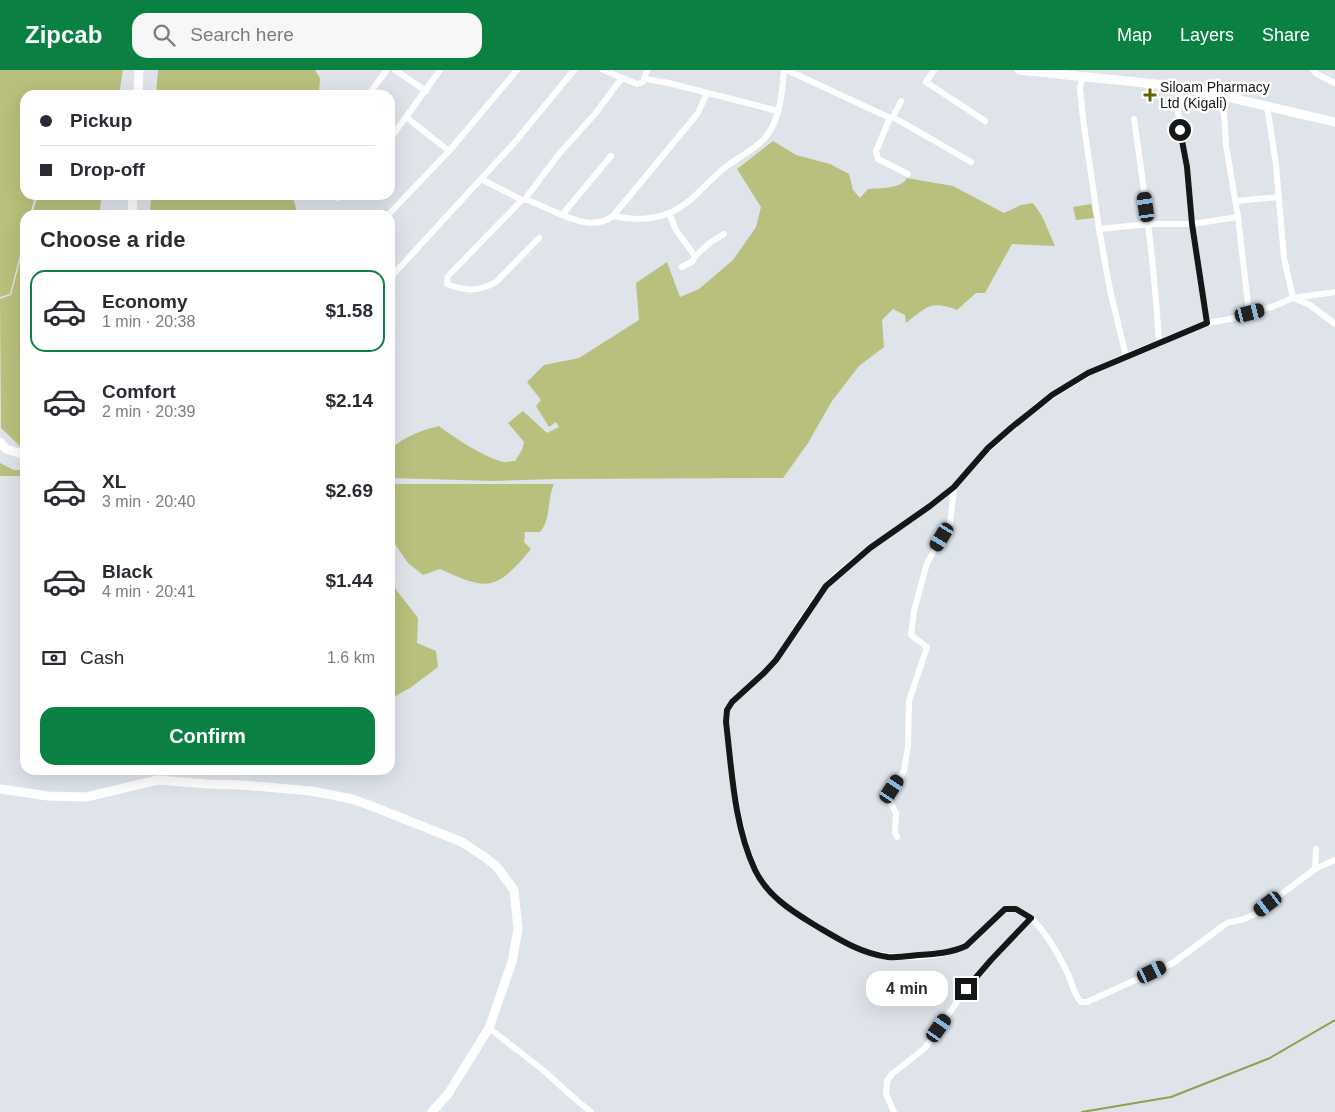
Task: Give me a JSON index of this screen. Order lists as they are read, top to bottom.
{
  "places": {
    "health": ["Siloam Pharmacy Ltd (Kigali)"]
  },
  "page": {
    "header": "Zipcab",
    "search": "Search here",
    "nav": ["Map", "Layers", "Share"],
    "banner": ["Pickup", "Drop-off"],
    "heading": "Choose a ride",
    "list": [
      {
        "name": "Economy",
        "note": "1 min · 20:38",
        "value": "$1.58"
      },
      {
        "name": "Comfort",
        "note": "2 min · 20:39",
        "value": "$2.14"
      },
      {
        "name": "XL",
        "note": "3 min · 20:40",
        "value": "$2.69"
      },
      {
        "name": "Black",
        "note": "4 min · 20:41",
        "value": "$1.44"
      }
    ],
    "pay": ["Cash", "1.6 km"],
    "buttons": "Confirm",
    "bubble": "4 min"
  }
}
